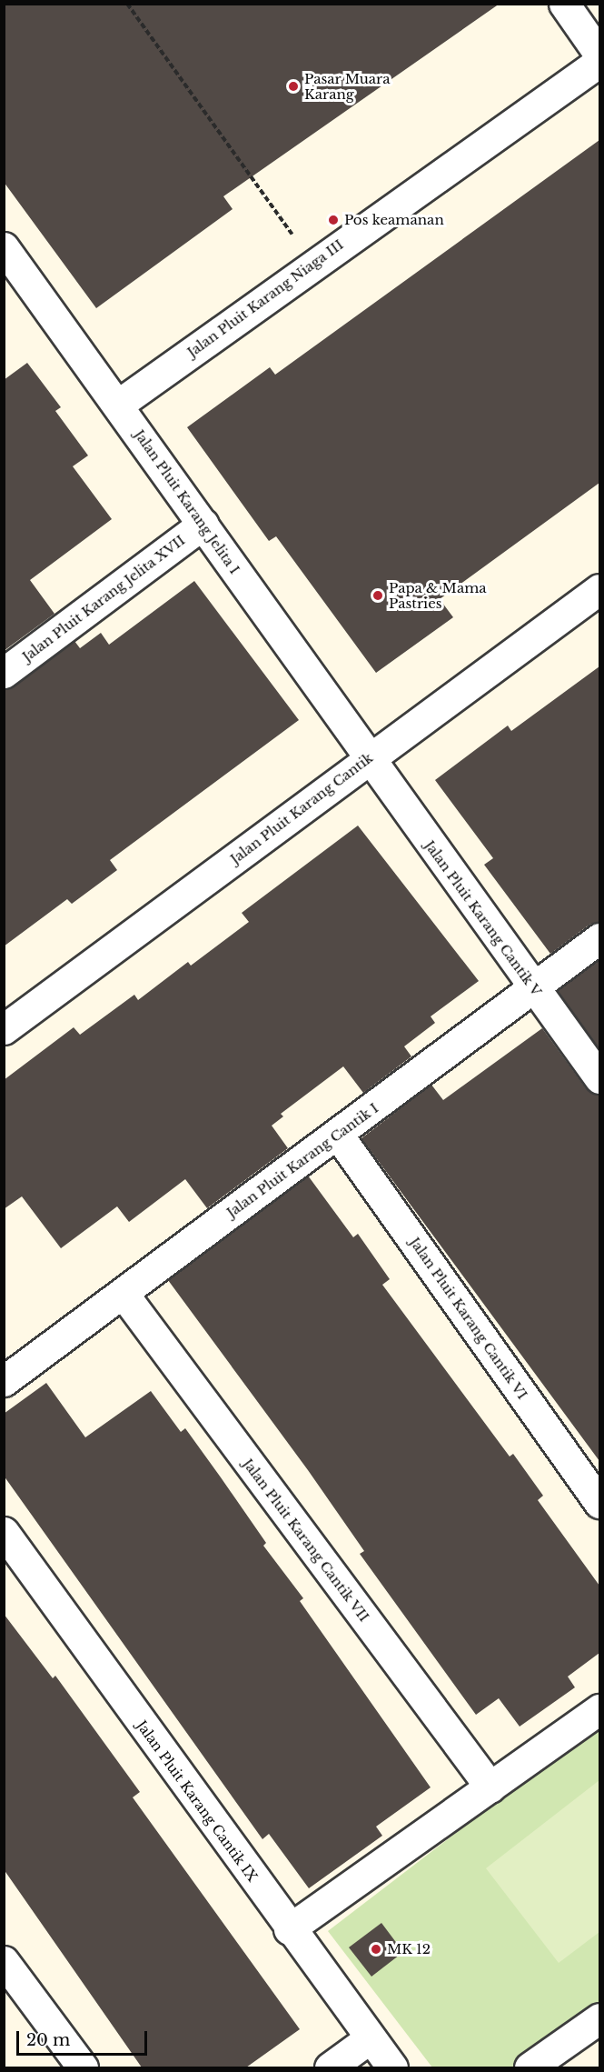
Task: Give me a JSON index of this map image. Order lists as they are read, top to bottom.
{
  "streets": {
    "street": [
      "Jalan Pluit Karang Niaga III",
      "Jalan Pluit Karang Jelita I",
      "Jalan Pluit Karang Jelita XVII",
      "Jalan Pluit Karang Cantik",
      "Jalan Pluit Karang Cantik V",
      "Jalan Pluit Karang Cantik I",
      "Jalan Pluit Karang Cantik VI",
      "Jalan Pluit Karang Cantik VII",
      "Jalan Pluit Karang Cantik IX"
    ]
  },
  "crossings": [
    ["Jalan Pluit Karang Niaga III", "Jalan Pluit Karang Jelita I"],
    ["Jalan Pluit Karang Jelita I", "Jalan Pluit Karang Jelita XVII"],
    ["Jalan Pluit Karang Jelita I", "Jalan Pluit Karang Cantik"],
    ["Jalan Pluit Karang Jelita I", "Jalan Pluit Karang Cantik V"],
    ["Jalan Pluit Karang Cantik", "Jalan Pluit Karang Cantik V"],
    ["Jalan Pluit Karang Cantik V", "Jalan Pluit Karang Cantik I"],
    ["Jalan Pluit Karang Cantik I", "Jalan Pluit Karang Cantik VI"],
    ["Jalan Pluit Karang Cantik I", "Jalan Pluit Karang Cantik VII"]
  ],
  "places": [
    "Pasar Muara Karang",
    "Pos keamanan",
    "Papa & Mama Pastries",
    "MK 12"
  ],
  "scale_bar": "20 m"
}
